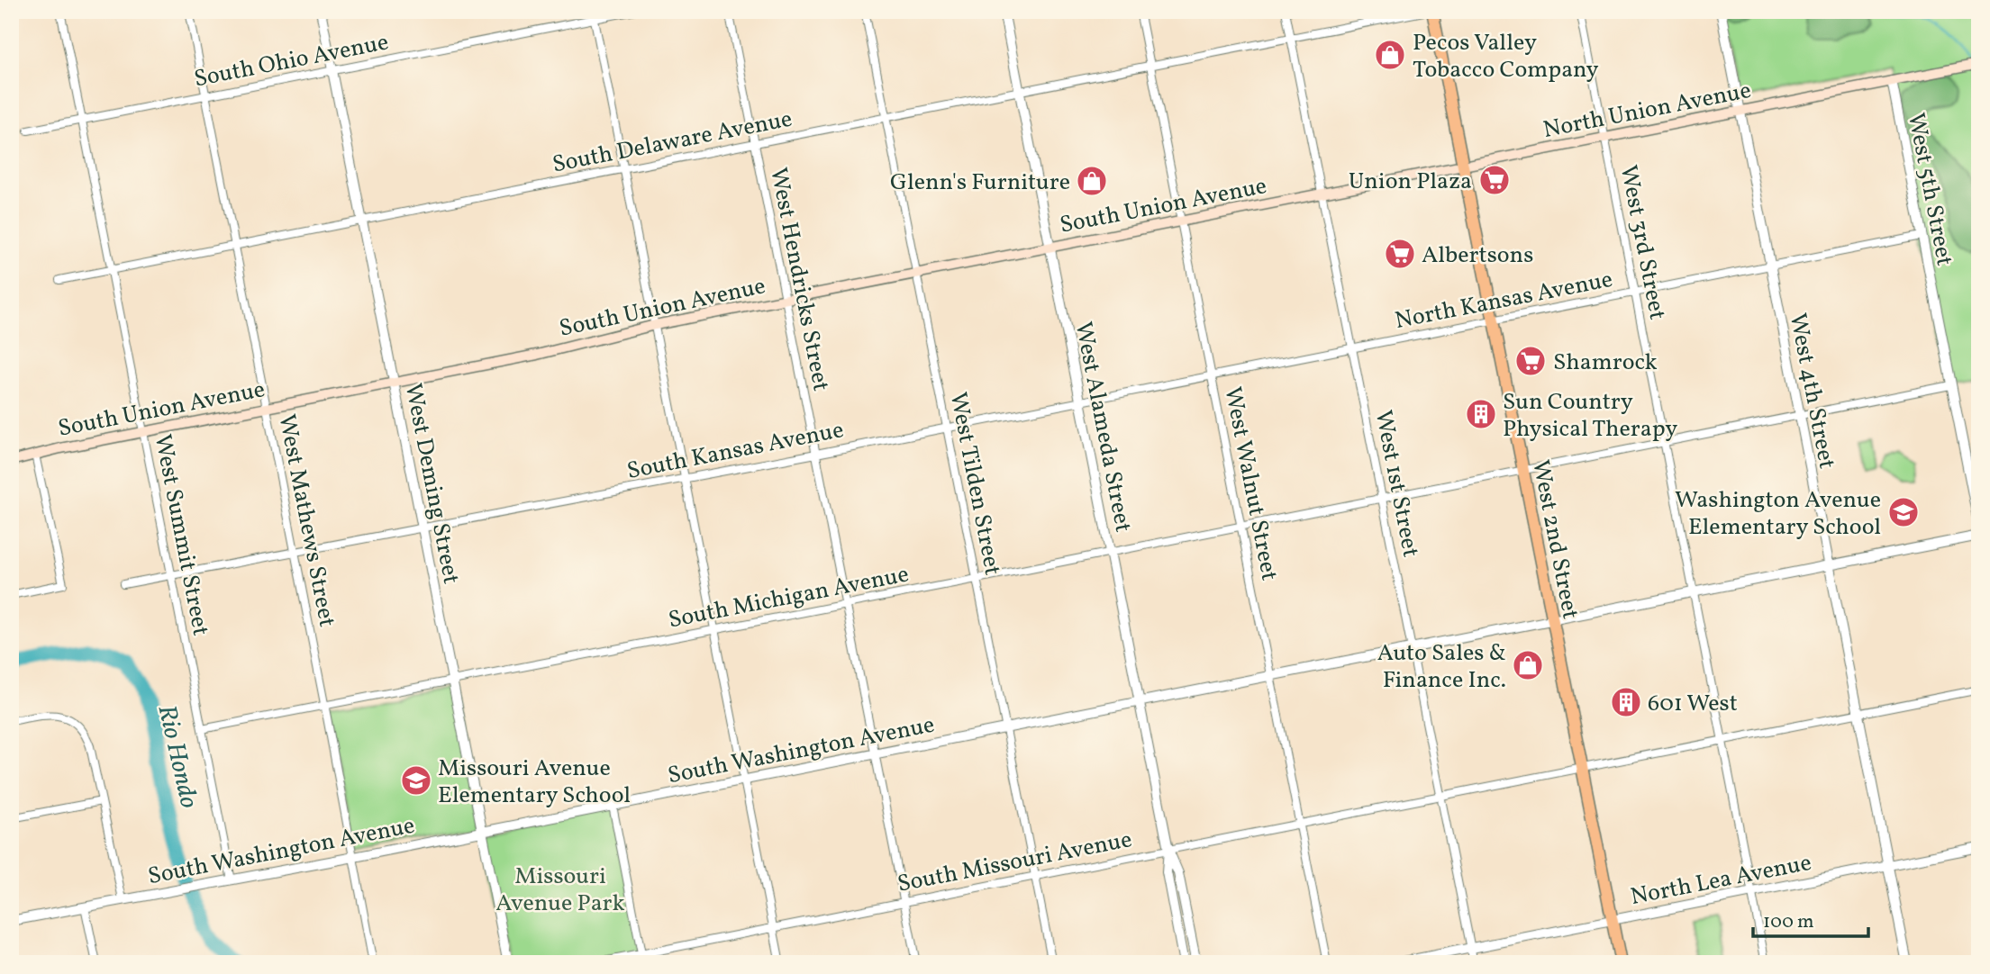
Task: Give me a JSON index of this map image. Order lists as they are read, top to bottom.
{
  "streets": {
    "main road": ["North Union Avenue", "South Union Avenue", "West 2nd Street"],
    "street": [
      "South Ohio Avenue",
      "South Delaware Avenue",
      "West 5th Street",
      "West 3rd Street",
      "West Hendricks Street",
      "North Kansas Avenue",
      "West 4th Street",
      "West Alameda Street",
      "South Kansas Avenue",
      "West Deming Street",
      "West Tilden Street",
      "West Walnut Street",
      "West 1st Street",
      "West Mathews Street",
      "West Summit Street",
      "South Michigan Avenue",
      "South Washington Avenue",
      "South Missouri Avenue",
      "North Lea Avenue"
    ]
  },
  "crossings": [
    ["South Ohio Avenue", "West Deming Street"],
    ["South Ohio Avenue", "West Mathews Street"],
    ["South Ohio Avenue", "West Summit Street"],
    ["North Union Avenue", "West 5th Street"],
    ["North Union Avenue", "South Union Avenue"],
    ["North Union Avenue", "West 3rd Street"],
    ["North Union Avenue", "West 4th Street"],
    ["North Union Avenue", "West 1st Street"],
    ["North Union Avenue", "West 2nd Street"],
    ["South Delaware Avenue", "West Hendricks Street"],
    ["South Delaware Avenue", "West Alameda Street"],
    ["South Delaware Avenue", "West Deming Street"],
    ["South Delaware Avenue", "West Tilden Street"],
    ["South Delaware Avenue", "West Walnut Street"],
    ["South Delaware Avenue", "West 1st Street"],
    ["South Delaware Avenue", "West Mathews Street"],
    ["South Delaware Avenue", "West Summit Street"],
    ["South Delaware Avenue", "West 2nd Street"],
    ["West 5th Street", "North Kansas Avenue"],
    ["West 5th Street", "South Michigan Avenue"],
    ["South Union Avenue", "West Hendricks Street"],
    ["South Union Avenue", "West Alameda Street"],
    ["South Union Avenue", "West Deming Street"],
    ["South Union Avenue", "West Tilden Street"],
    ["South Union Avenue", "West Walnut Street"],
    ["South Union Avenue", "West 1st Street"],
    ["South Union Avenue", "West Mathews Street"],
    ["South Union Avenue", "West Summit Street"],
    ["West 3rd Street", "North Kansas Avenue"],
    ["West 3rd Street", "South Michigan Avenue"],
    ["West 3rd Street", "South Washington Avenue"],
    ["West 3rd Street", "South Missouri Avenue"],
    ["West 3rd Street", "North Lea Avenue"],
    ["West Hendricks Street", "South Kansas Avenue"],
    ["West Hendricks Street", "South Michigan Avenue"],
    ["West Hendricks Street", "South Washington Avenue"],
    ["West Hendricks Street", "South Missouri Avenue"],
    ["North Kansas Avenue", "West 4th Street"],
    ["North Kansas Avenue", "South Kansas Avenue"],
    ["North Kansas Avenue", "West 1st Street"],
    ["North Kansas Avenue", "West 2nd Street"],
    ["West 4th Street", "South Michigan Avenue"],
    ["West 4th Street", "South Washington Avenue"],
    ["West 4th Street", "South Missouri Avenue"],
    ["West 4th Street", "North Lea Avenue"],
    ["West Alameda Street", "South Kansas Avenue"],
    ["West Alameda Street", "South Michigan Avenue"],
    ["West Alameda Street", "South Washington Avenue"],
    ["West Alameda Street", "South Missouri Avenue"],
    ["South Kansas Avenue", "West Deming Street"],
    ["South Kansas Avenue", "West Tilden Street"],
    ["South Kansas Avenue", "West Walnut Street"],
    ["South Kansas Avenue", "West 1st Street"],
    ["South Kansas Avenue", "West Mathews Street"],
    ["South Kansas Avenue", "West Summit Street"],
    ["West Deming Street", "South Michigan Avenue"],
    ["West Deming Street", "South Washington Avenue"],
    ["West Tilden Street", "South Michigan Avenue"],
    ["West Tilden Street", "South Washington Avenue"],
    ["West Tilden Street", "South Missouri Avenue"],
    ["West Walnut Street", "South Michigan Avenue"],
    ["West Walnut Street", "South Washington Avenue"],
    ["West Walnut Street", "South Missouri Avenue"],
    ["West 1st Street", "South Michigan Avenue"],
    ["West 1st Street", "South Washington Avenue"],
    ["West 1st Street", "South Missouri Avenue"],
    ["West 1st Street", "North Lea Avenue"],
    ["West Mathews Street", "South Michigan Avenue"],
    ["West Mathews Street", "South Washington Avenue"],
    ["West Summit Street", "South Michigan Avenue"],
    ["West Summit Street", "South Washington Avenue"],
    ["West 2nd Street", "South Michigan Avenue"],
    ["West 2nd Street", "South Washington Avenue"],
    ["West 2nd Street", "South Missouri Avenue"],
    ["West 2nd Street", "North Lea Avenue"]
  ],
  "water": ["Rio Hondo"],
  "parks": ["Missouri Avenue Park"],
  "places": {
    "shop": ["Pecos Valley Tobacco Company", "Glenn's Furniture", "Auto Sales & Finance Inc."],
    "supermarket": ["Union Plaza", "Albertsons", "Shamrock"],
    "building": ["Sun Country Physical Therapy", "601 West"],
    "school or university": ["Washington Avenue Elementary School", "Missouri Avenue Elementary School"]
  },
  "scale_bar": "100 m"
}
